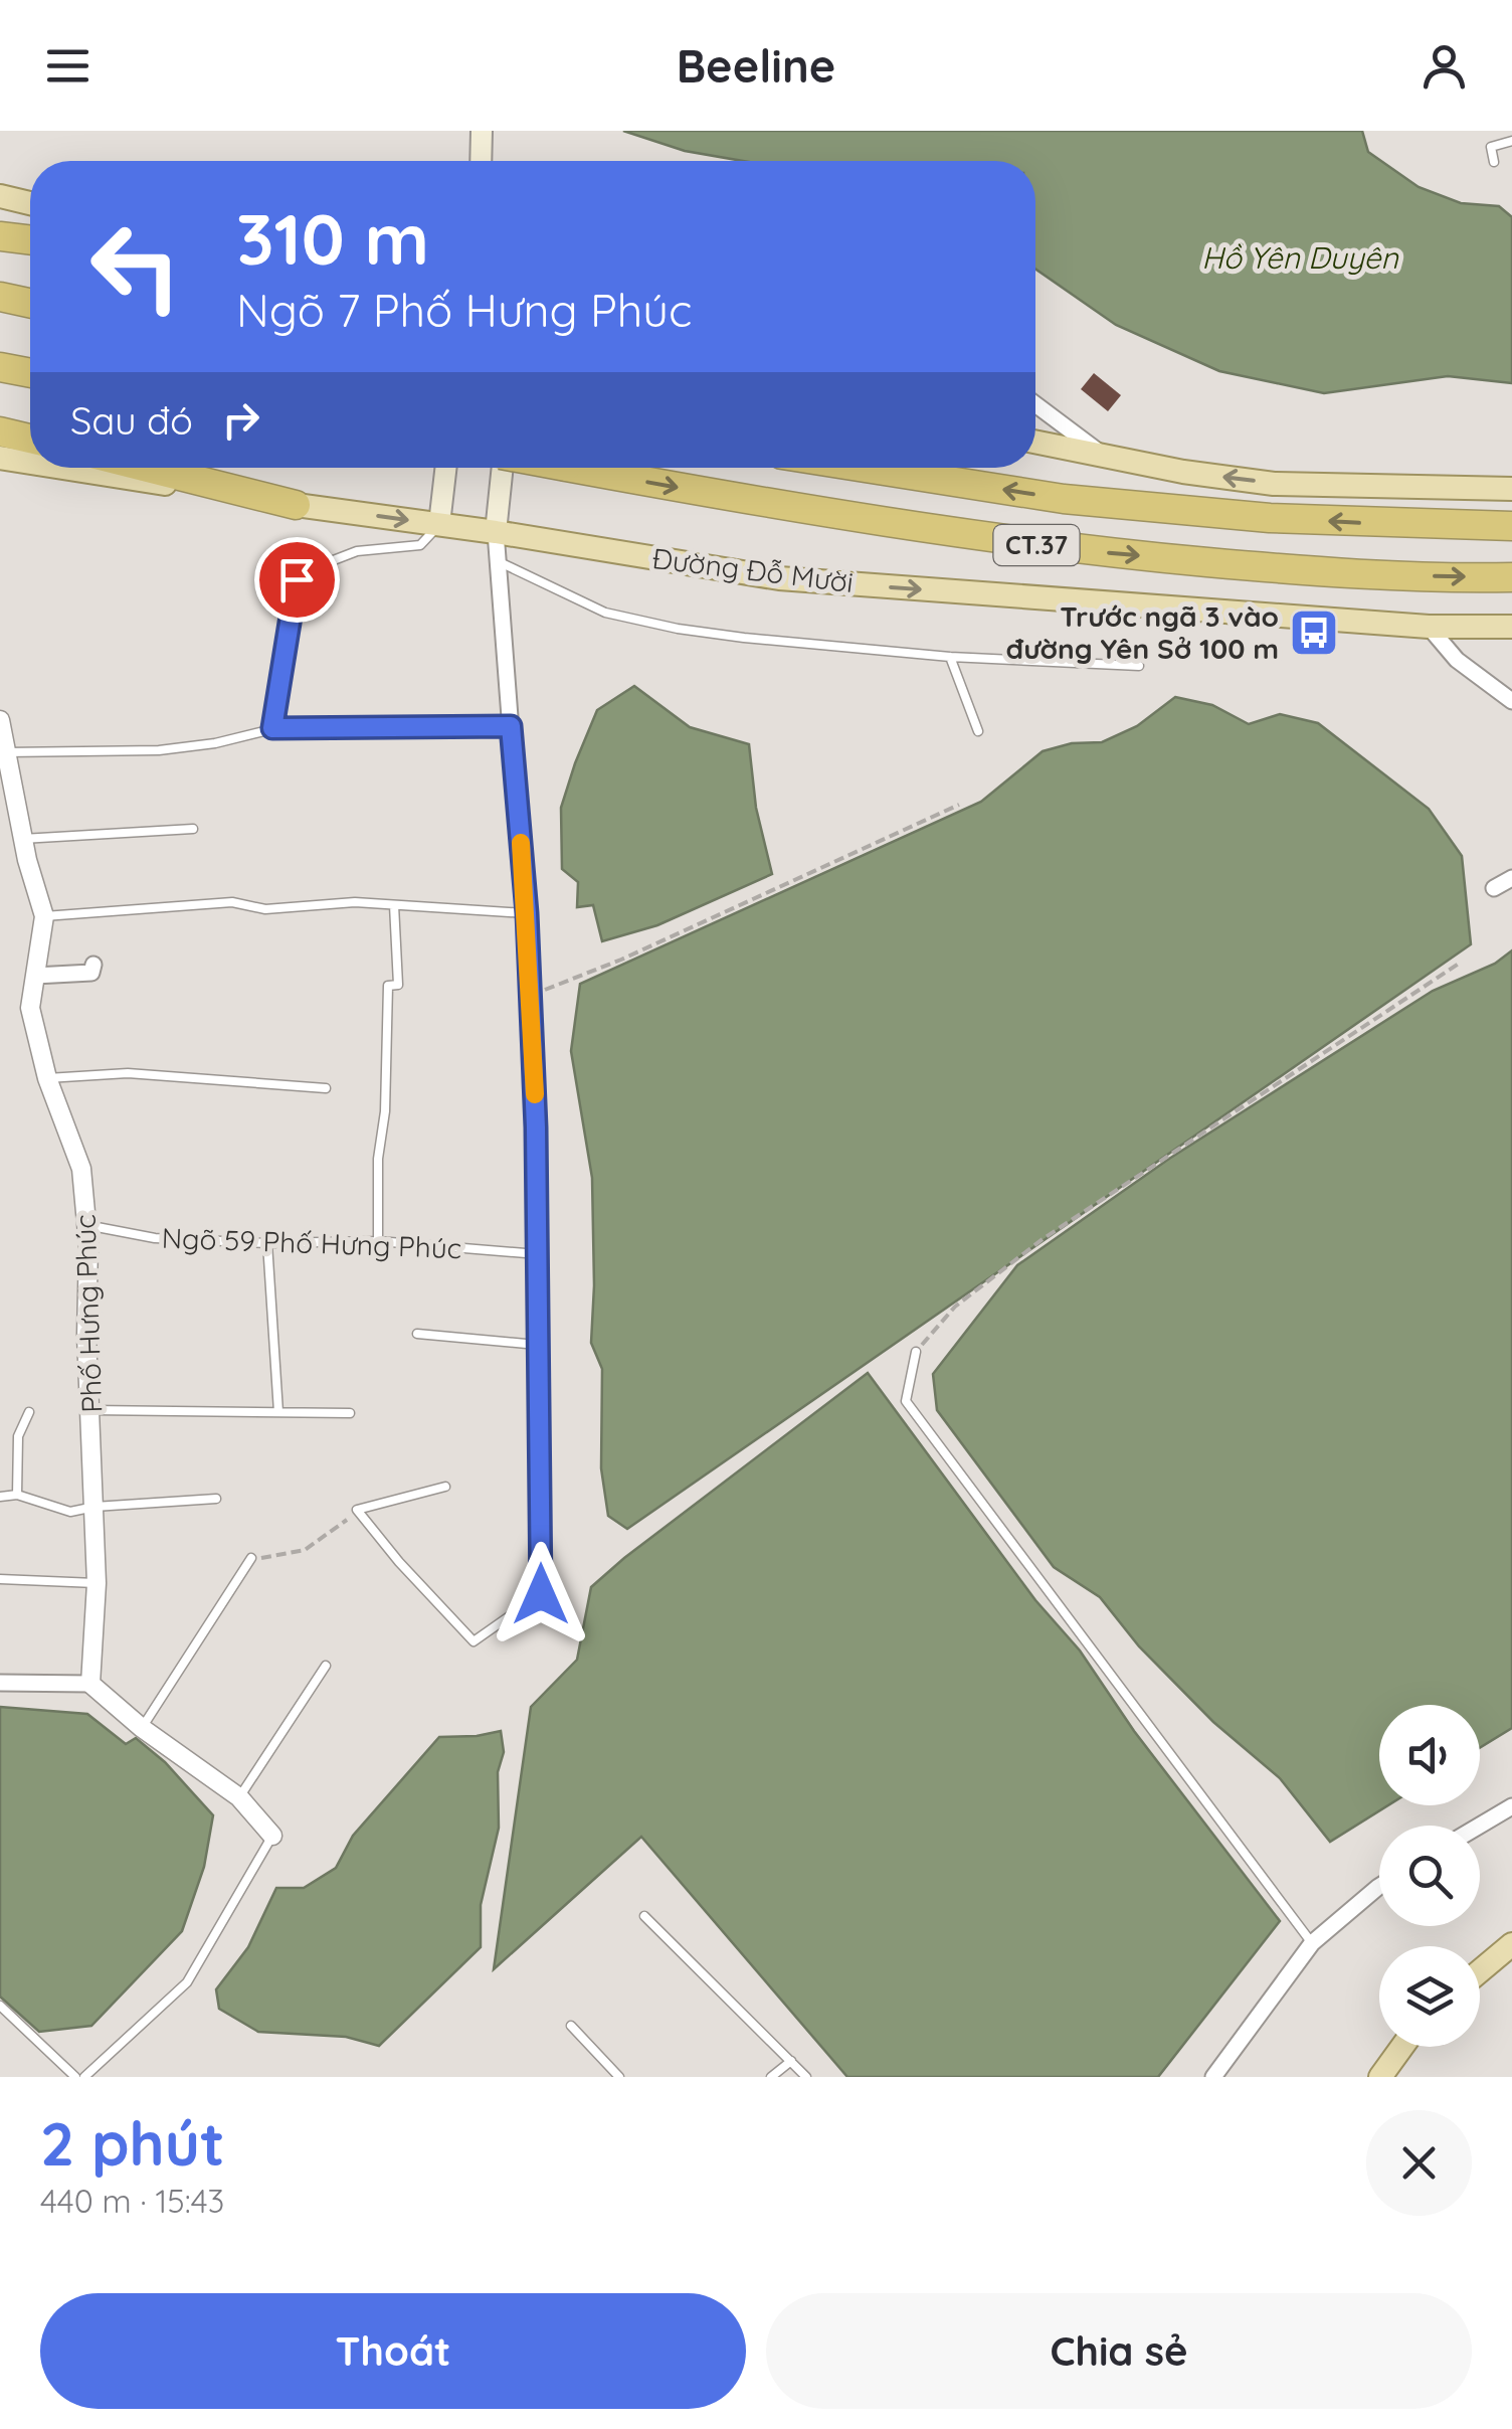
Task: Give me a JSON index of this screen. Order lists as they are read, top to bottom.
{
  "streets": {
    "highway": ["CT.37"],
    "main road": ["Đường Đỗ Mười"],
    "street": ["Phố Hưng Phúc"],
    "lane": ["Ngõ 59 Phố Hưng Phúc"]
  },
  "crossings": [
    ["Ngõ 59 Phố Hưng Phúc", "Phố Hưng Phúc"]
  ],
  "water": ["Hồ Yên Duyên"],
  "places": {
    "bus stop": ["Trước ngã 3 vào đường Yên Sở 100 m"]
  },
  "page": {
    "header": "Beeline",
    "turn": ["310 m", "Ngõ 7 Phố Hưng Phúc"],
    "then": "Sau đó",
    "heading": ["2 phút", "440 m · 15:43"],
    "buttons": ["Thoát", "Chia sẻ"]
  }
}
